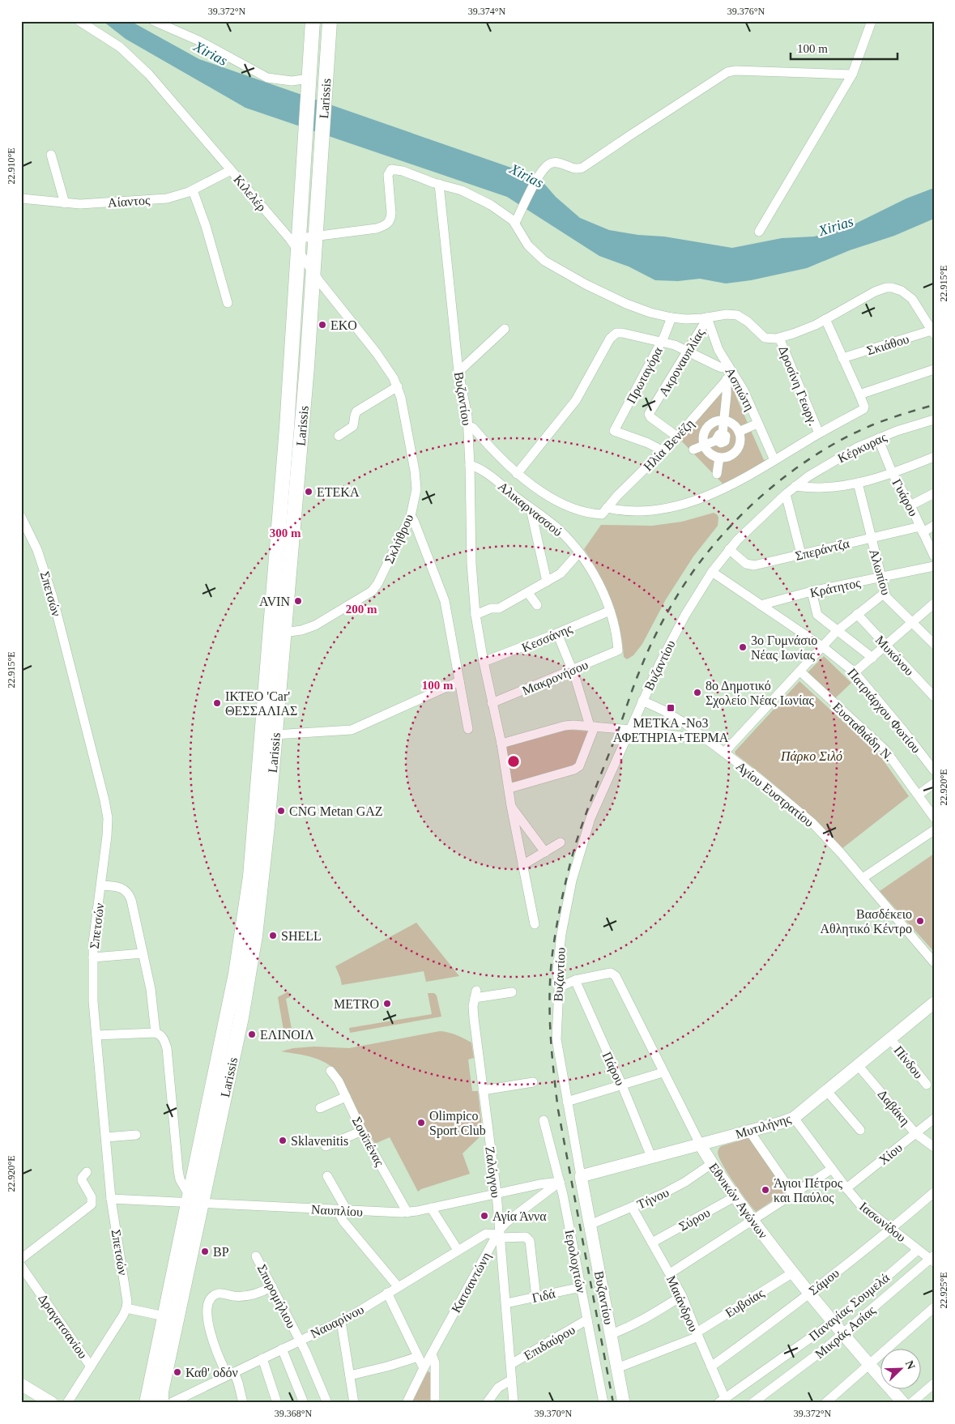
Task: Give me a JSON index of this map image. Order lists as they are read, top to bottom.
{
  "streets": {
    "main road": ["Larissis"],
    "street": [
      "Κιλελέρ",
      "Αίαντος",
      "Σκιάθου",
      "Ακροναυπλίας",
      "Πρωταγόρα",
      "Δροσίνη Γεωργ.",
      "Ασπιώτη",
      "Βυζαντίου",
      "Ηλία Βενέζη",
      "Κέρκυρας",
      "Γυάρου",
      "Αλικαρνασσού",
      "Σκλήθρου",
      "Σπεράντζα",
      "Αλωπίου",
      "Κράτητος",
      "Σπετσών",
      "Κεσσάνης",
      "Μυκόνου",
      "Μακρονήσου",
      "Πατριάρχου Φωτίου",
      "Ευσταθιάδη Ν.",
      "Αγίου Ευστρατίου",
      "Πίνδου",
      "Πάρου",
      "Δαβάκη",
      "Μυτιλήνης",
      "Σουϊπένας",
      "Χίου",
      "Ζαλόγγου",
      "Τήνου",
      "Εθνικών Αγώνων",
      "Ναυπλίου",
      "Σύρου",
      "Ιασωνίδου",
      "Ιερολοχιτών",
      "Σάμου",
      "Κατσαντώνη",
      "Γιδά",
      "Σπυρομήλιου",
      "Ευβοίας",
      "Μαιάνδρου",
      "Παναγίας Σουμελά",
      "Ναυαρίνου",
      "Δραγατσανίου",
      "Μικράς Ασίας",
      "Επιδαύρου"
    ]
  },
  "crossings": [
    ["Larissis", "Κιλελέρ"],
    ["Larissis", "Σκλήθρου"],
    ["Larissis", "Ναυπλίου"],
    ["Larissis", "Ναυαρίνου"],
    ["Κιλελέρ", "Αίαντος"],
    ["Κιλελέρ", "Σκλήθρου"],
    ["Ακροναυπλίας", "Ασπιώτη"],
    ["Ακροναυπλίας", "Ηλία Βενέζη"],
    ["Πρωταγόρα", "Ηλία Βενέζη"],
    ["Ασπιώτη", "Ηλία Βενέζη"],
    ["Βυζαντίου", "Κέρκυρας"],
    ["Βυζαντίου", "Αλικαρνασσού"],
    ["Βυζαντίου", "Σπεράντζα"],
    ["Βυζαντίου", "Κεσσάνης"],
    ["Βυζαντίου", "Μακρονήσου"],
    ["Βυζαντίου", "Πατριάρχου Φωτίου"],
    ["Βυζαντίου", "Αγίου Ευστρατίου"],
    ["Βυζαντίου", "Μυτιλήνης"],
    ["Βυζαντίου", "Τήνου"],
    ["Βυζαντίου", "Ευβοίας"],
    ["Κέρκυρας", "Γυάρου"],
    ["Κέρκυρας", "Σπεράντζα"],
    ["Κέρκυρας", "Αλωπίου"],
    ["Γυάρου", "Σπεράντζα"],
    ["Αλικαρνασσού", "Κεσσάνης"],
    ["Αλικαρνασσού", "Μακρονήσου"],
    ["Σπεράντζα", "Αλωπίου"],
    ["Αλωπίου", "Κράτητος"],
    ["Κράτητος", "Πατριάρχου Φωτίου"],
    ["Σπετσών", "Ναυπλίου"],
    ["Πίνδου", "Μυτιλήνης"],
    ["Πάρου", "Μυτιλήνης"],
    ["Πάρου", "Εθνικών Αγώνων"],
    ["Δαβάκη", "Μυτιλήνης"],
    ["Δαβάκη", "Χίου"],
    ["Μυτιλήνης", "Εθνικών Αγώνων"],
    ["Μυτιλήνης", "Ιασωνίδου"],
    ["Σουϊπένας", "Ναυπλίου"],
    ["Χίου", "Ιασωνίδου"],
    ["Ζαλόγγου", "Ναυπλίου"],
    ["Ζαλόγγου", "Κατσαντώνη"],
    ["Ζαλόγγου", "Γιδά"],
    ["Ζαλόγγου", "Ναυαρίνου"],
    ["Ζαλόγγου", "Επιδαύρου"],
    ["Τήνου", "Εθνικών Αγώνων"],
    ["Τήνου", "Μαιάνδρου"],
    ["Εθνικών Αγώνων", "Σύρου"],
    ["Εθνικών Αγώνων", "Σάμου"],
    ["Εθνικών Αγώνων", "Ευβοίας"],
    ["Εθνικών Αγώνων", "Παναγίας Σουμελά"],
    ["Εθνικών Αγώνων", "Μικράς Ασίας"],
    ["Ναυπλίου", "Ιερολοχιτών"],
    ["Ναυπλίου", "Κατσαντώνη"],
    ["Σύρου", "Μαιάνδρου"],
    ["Ιασωνίδου", "Σάμου"],
    ["Ιασωνίδου", "Παναγίας Σουμελά"],
    ["Ιασωνίδου", "Μικράς Ασίας"],
    ["Ιερολοχιτών", "Κατσαντώνη"],
    ["Ιερολοχιτών", "Γιδά"],
    ["Ιερολοχιτών", "Επιδαύρου"],
    ["Σάμου", "Μαιάνδρου"],
    ["Κατσαντώνη", "Ναυαρίνου"],
    ["Γιδά", "Ναυαρίνου"],
    ["Σπυρομήλιου", "Ναυαρίνου"],
    ["Ευβοίας", "Μαιάνδρου"],
    ["Μαιάνδρου", "Παναγίας Σουμελά"]
  ],
  "water": ["Xirias"],
  "parks": ["Πάρκο Σιλό"],
  "places": {
    "other": [
      "EKO",
      "ΕΤΕΚΑ",
      "AVIN",
      "3ο Γυμνάσιο Νέας Ιωνίας",
      "8ο Δημοτικό Σχολείο Νέας Ιωνίας",
      "ΙΚΤΕΟ 'Car' ΘΕΣΣΑΛΙΑΣ",
      "CNG Metan GAZ",
      "Βασδέκειο Αθλητικό Κέντρο",
      "SHELL",
      "METRO",
      "ΕΛΙΝΟΙΛ",
      "Olimpico Sport Club",
      "Sklavenitis",
      "Άγιοι Πέτρος και Παύλος",
      "Αγία Άννα",
      "BP",
      "Καθ' οδόν"
    ],
    "transit": ["ΜΕΤΚΑ -Νο3 ΑΦΕΤΗΡΙΑ+ΤΕΡΜΑ"]
  },
  "scale_bar": "100 m",
  "north": "top right",
  "coordinates": [
    "39.372°N",
    "39.374°N",
    "39.376°N",
    "22.910°E",
    "22.915°E",
    "22.920°E",
    "22.925°E",
    "39.368°N",
    "39.370°N"
  ],
  "rings": ["300 m", "200 m", "100 m"]
}
